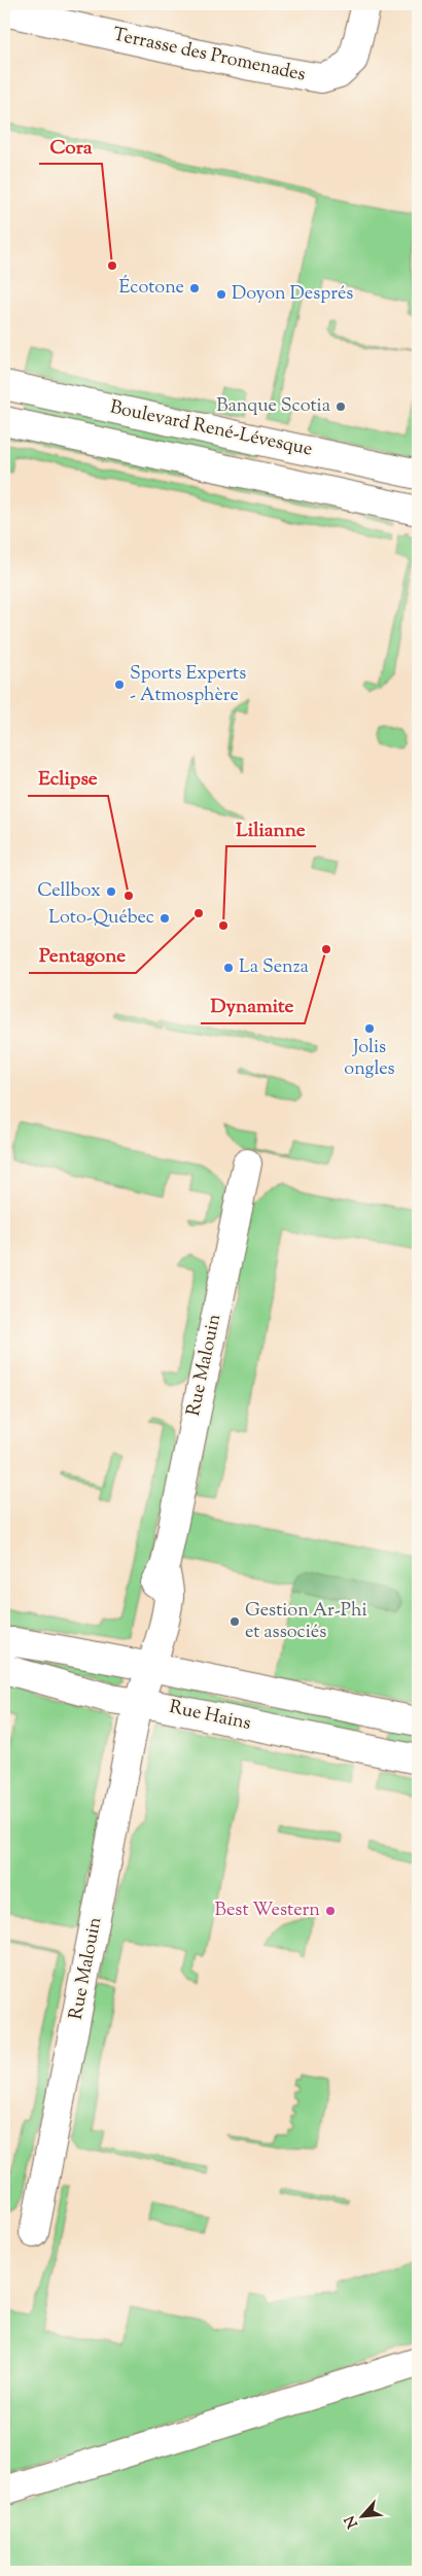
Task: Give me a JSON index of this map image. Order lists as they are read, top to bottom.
{
  "streets": {
    "main road": [
      "Terrasse des Promenades",
      "Boulevard René-Lévesque",
      "Rue Malouin",
      "Rue Hains"
    ]
  },
  "crossings": [
    ["Rue Malouin", "Rue Hains"]
  ],
  "places": [
    "Cora",
    "Écotone",
    "Doyon Després",
    "Banque Scotia",
    "Sports Experts - Atmosphère",
    "Cellbox",
    "Eclipse",
    "Pentagone",
    "Loto-Québec",
    "Lilianne",
    "Dynamite",
    "La Senza",
    "Jolis ongles",
    "Gestion Ar-Phi et associés",
    "Best Western"
  ],
  "north": "bottom left"
}
